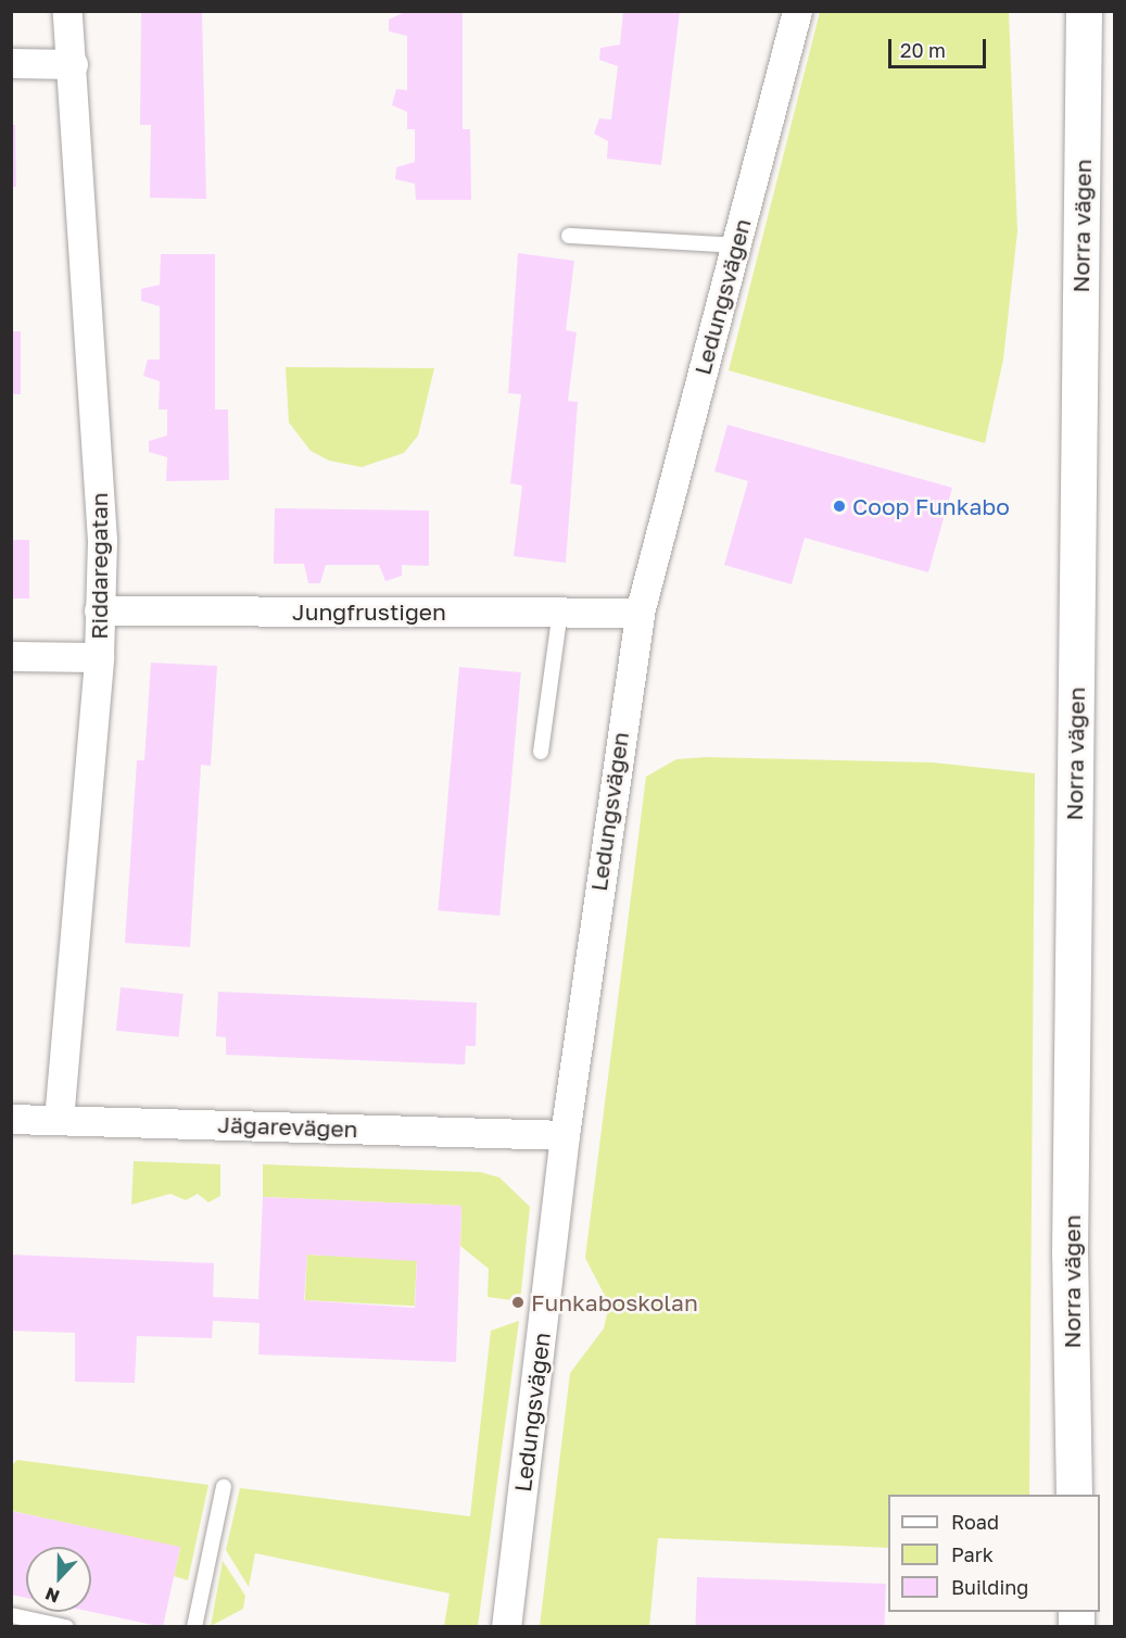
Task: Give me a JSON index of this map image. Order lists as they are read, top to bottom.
{
  "streets": {
    "main road": ["Norra vägen"],
    "street": [
      "Ledungsvägen",
      "Riddaregatan",
      "Jungfrustigen",
      "Jägarevägen"
    ]
  },
  "crossings": [
    ["Ledungsvägen", "Jungfrustigen"],
    ["Ledungsvägen", "Jägarevägen"],
    ["Riddaregatan", "Jungfrustigen"],
    ["Riddaregatan", "Jägarevägen"]
  ],
  "places": ["Coop Funkabo", "Funkaboskolan"],
  "legend": ["Road", "Park", "Building"],
  "scale_bar": "20 m",
  "north": "bottom"
}
